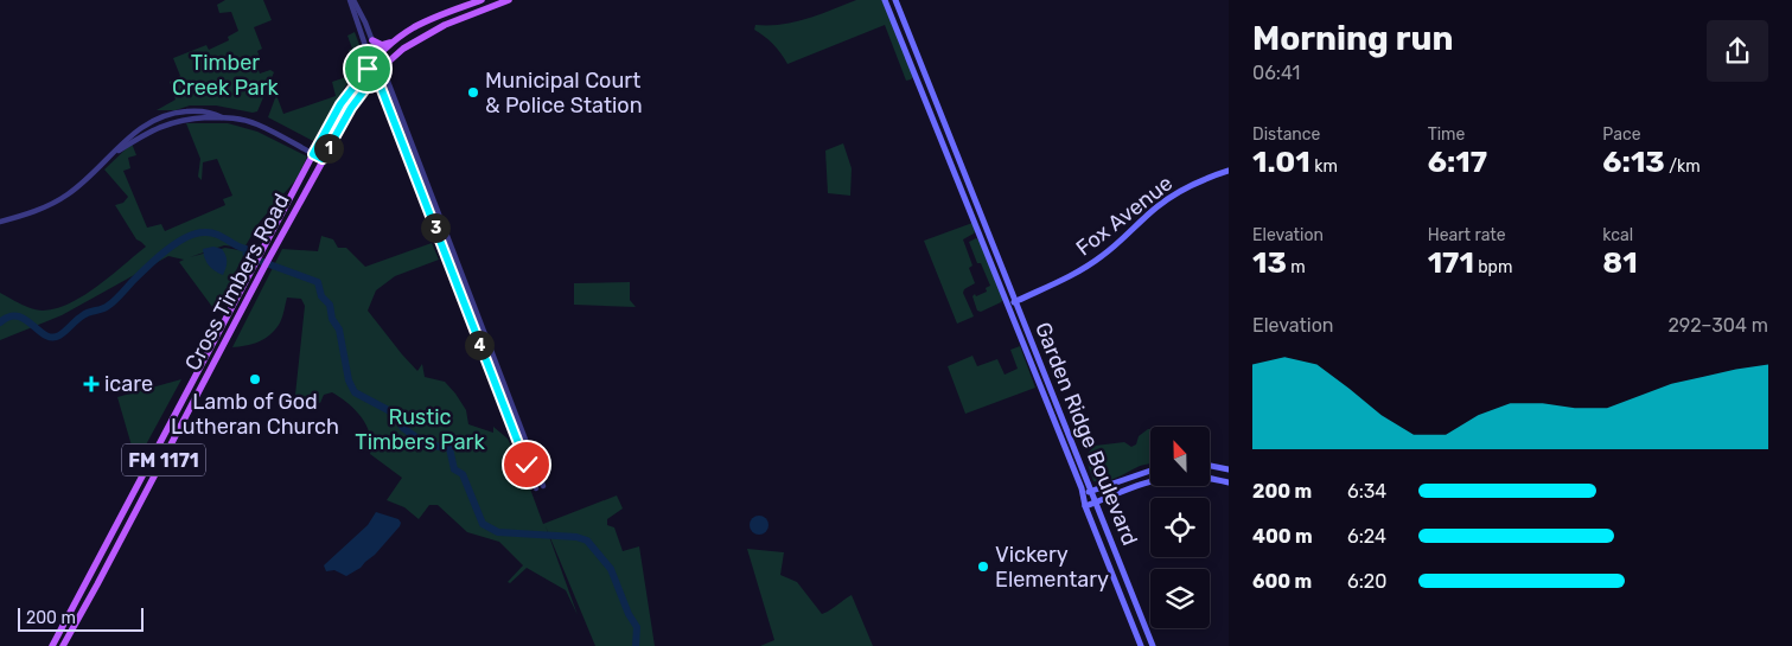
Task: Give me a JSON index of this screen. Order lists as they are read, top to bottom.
{
  "streets": {
    "main road": [
      "Fox Avenue",
      "Cross Timbers Road",
      "Garden Ridge Boulevard",
      "FM 1171"
    ]
  },
  "crossings": [
    ["Fox Avenue", "Garden Ridge Boulevard"]
  ],
  "parks": ["Timber Creek Park", "Rustic Timbers Park"],
  "places": {
    "other": ["Municipal Court & Police Station", "Lamb of God Lutheran Church", "Vickery Elementary"],
    "health": ["icare"]
  },
  "scale_bar": "200 m",
  "north": "top",
  "page": {
    "heading": ["Morning run", "06:41"],
    "stats": [
      ["Distance", "1.01 km"],
      ["Time", "6:17"],
      ["Pace", "6:13 /km"],
      ["Elevation", "13 m"],
      ["Heart rate", "171 bpm"],
      ["kcal", "81"]
    ],
    "pins": ["1", "3", "4"],
    "chart": ["Elevation", "292–304 m"],
    "list": [
      {
        "name": "200 m",
        "note": "6:34"
      },
      {
        "name": "400 m",
        "note": "6:24"
      },
      {
        "name": "600 m",
        "note": "6:20"
      }
    ],
    "scale": "200 m"
  }
}
